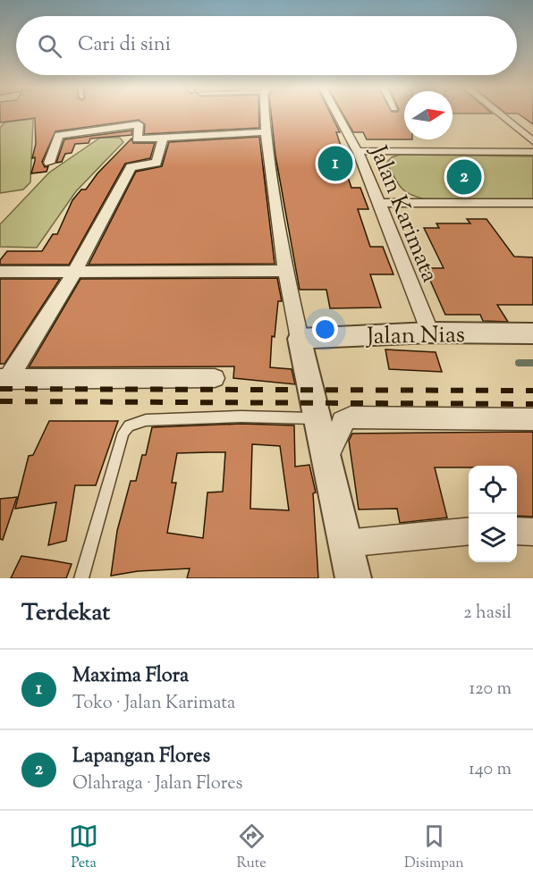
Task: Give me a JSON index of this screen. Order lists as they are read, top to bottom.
{
  "streets": {
    "street": ["Jalan Karimata", "Jalan Nias"]
  },
  "crossings": [
    ["Jalan Karimata", "Jalan Nias"]
  ],
  "north": "right",
  "page": {
    "search": "Cari di sini",
    "pins": ["1", "2"],
    "heading": ["Terdekat", "2 hasil"],
    "list": [
      {
        "mark": "1",
        "name": "Maxima Flora",
        "note": "Toko · Jalan Karimata",
        "value": "120 m"
      },
      {
        "mark": "2",
        "name": "Lapangan Flores",
        "note": "Olahraga · Jalan Flores",
        "value": "140 m"
      }
    ],
    "nav": ["Peta", "Rute", "Disimpan"]
  }
}
